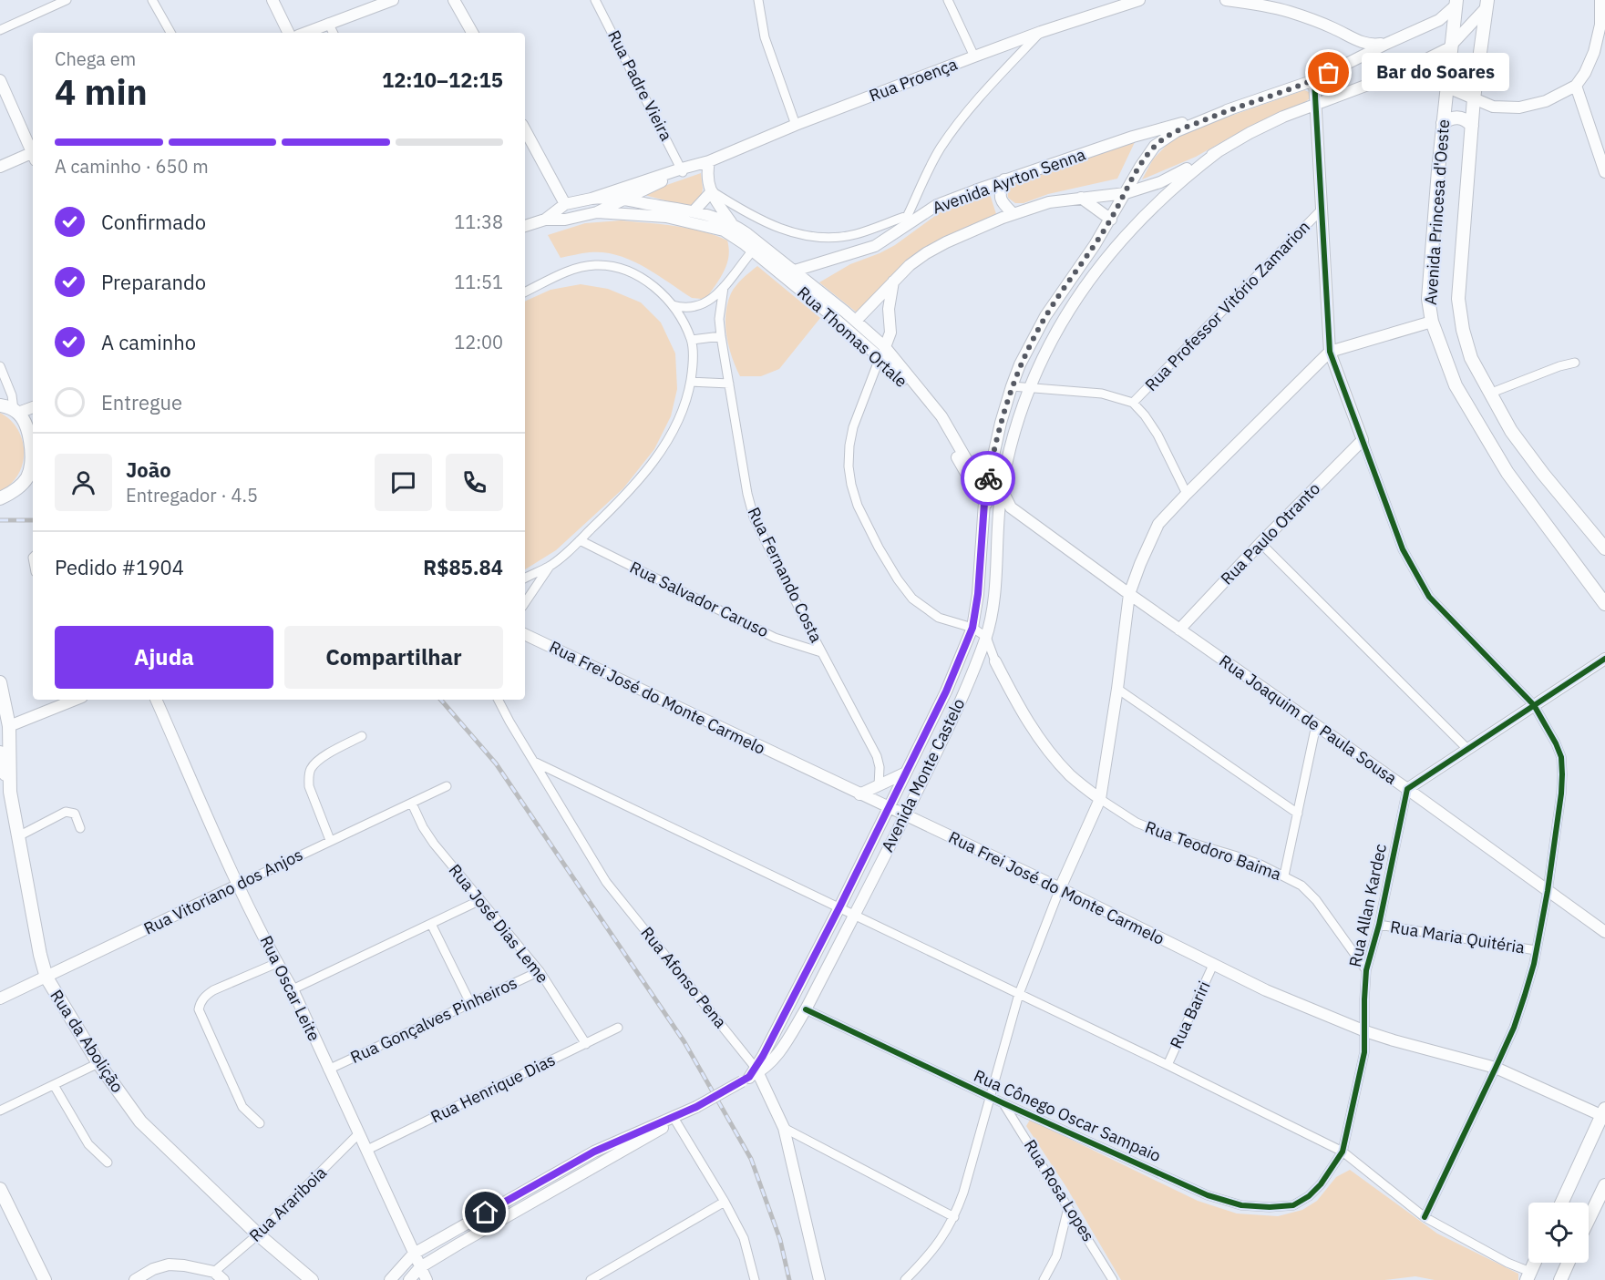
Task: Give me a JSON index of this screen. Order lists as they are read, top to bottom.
{
  "streets": {
    "main road": [
      "Rua Proença",
      "Avenida Ayrton Senna",
      "Avenida Princesa d'Oeste",
      "Rua Thomas Ortale",
      "Rua Paulo Otranto",
      "Rua Frei José do Monte Carmelo",
      "Rua Joaquim de Paula Sousa",
      "Avenida Monte Castelo",
      "Rua Teodoro Baima",
      "Rua Vitoriano dos Anjos",
      "Rua Afonso Pena",
      "Rua Oscar Leite",
      "Rua da Abolição"
    ],
    "street": [
      "Rua Padre Vieira",
      "Rua Professor Vitório Zamarion",
      "Rua Fernando Costa",
      "Rua Salvador Caruso",
      "Rua Allan Kardec",
      "Rua José Dias Leme",
      "Rua Maria Quitéria",
      "Rua Bariri",
      "Rua Gonçalves Pinheiros",
      "Rua Henrique Dias",
      "Rua Cônego Oscar Sampaio",
      "Rua Rosa Lopes",
      "Rua Arariboia"
    ]
  },
  "crossings": [
    ["Rua Proença", "Rua Padre Vieira"],
    ["Rua Proença", "Rua Thomas Ortale"],
    ["Avenida Ayrton Senna", "Avenida Princesa d'Oeste"],
    ["Avenida Ayrton Senna", "Rua Thomas Ortale"],
    ["Avenida Ayrton Senna", "Avenida Monte Castelo"],
    ["Rua Thomas Ortale", "Avenida Monte Castelo"],
    ["Rua Paulo Otranto", "Rua Joaquim de Paula Sousa"],
    ["Rua Fernando Costa", "Rua Salvador Caruso"],
    ["Rua Frei José do Monte Carmelo", "Avenida Monte Castelo"],
    ["Rua Frei José do Monte Carmelo", "Rua Allan Kardec"],
    ["Rua Frei José do Monte Carmelo", "Rua Bariri"],
    ["Rua Joaquim de Paula Sousa", "Avenida Monte Castelo"],
    ["Rua Joaquim de Paula Sousa", "Rua Allan Kardec"],
    ["Avenida Monte Castelo", "Rua Afonso Pena"],
    ["Avenida Monte Castelo", "Rua Cônego Oscar Sampaio"],
    ["Rua Teodoro Baima", "Rua Allan Kardec"],
    ["Rua Vitoriano dos Anjos", "Rua José Dias Leme"],
    ["Rua Vitoriano dos Anjos", "Rua Oscar Leite"],
    ["Rua Vitoriano dos Anjos", "Rua da Abolição"],
    ["Rua Allan Kardec", "Rua Maria Quitéria"],
    ["Rua Allan Kardec", "Rua Cônego Oscar Sampaio"],
    ["Rua José Dias Leme", "Rua Gonçalves Pinheiros"],
    ["Rua José Dias Leme", "Rua Henrique Dias"],
    ["Rua Oscar Leite", "Rua Gonçalves Pinheiros"],
    ["Rua Oscar Leite", "Rua Henrique Dias"],
    ["Rua Oscar Leite", "Rua Arariboia"],
    ["Rua da Abolição", "Rua Arariboia"],
    ["Rua Cônego Oscar Sampaio", "Rua Rosa Lopes"]
  ],
  "places": ["Bar do Soares"],
  "page": {
    "heading": ["4 min", "Chega em", "12:10–12:15"],
    "panel": [
      "João",
      "Entregador · 4.5",
      "Pedido #1904",
      "R$85.84"
    ],
    "bubble": "Bar do Soares",
    "bar": "A caminho · 650 m",
    "list": [
      ["Confirmado", "11:38"],
      ["Preparando", "11:51"],
      ["A caminho", "12:00"],
      "Entregue"
    ],
    "buttons": ["Ajuda", "Compartilhar"]
  }
}
